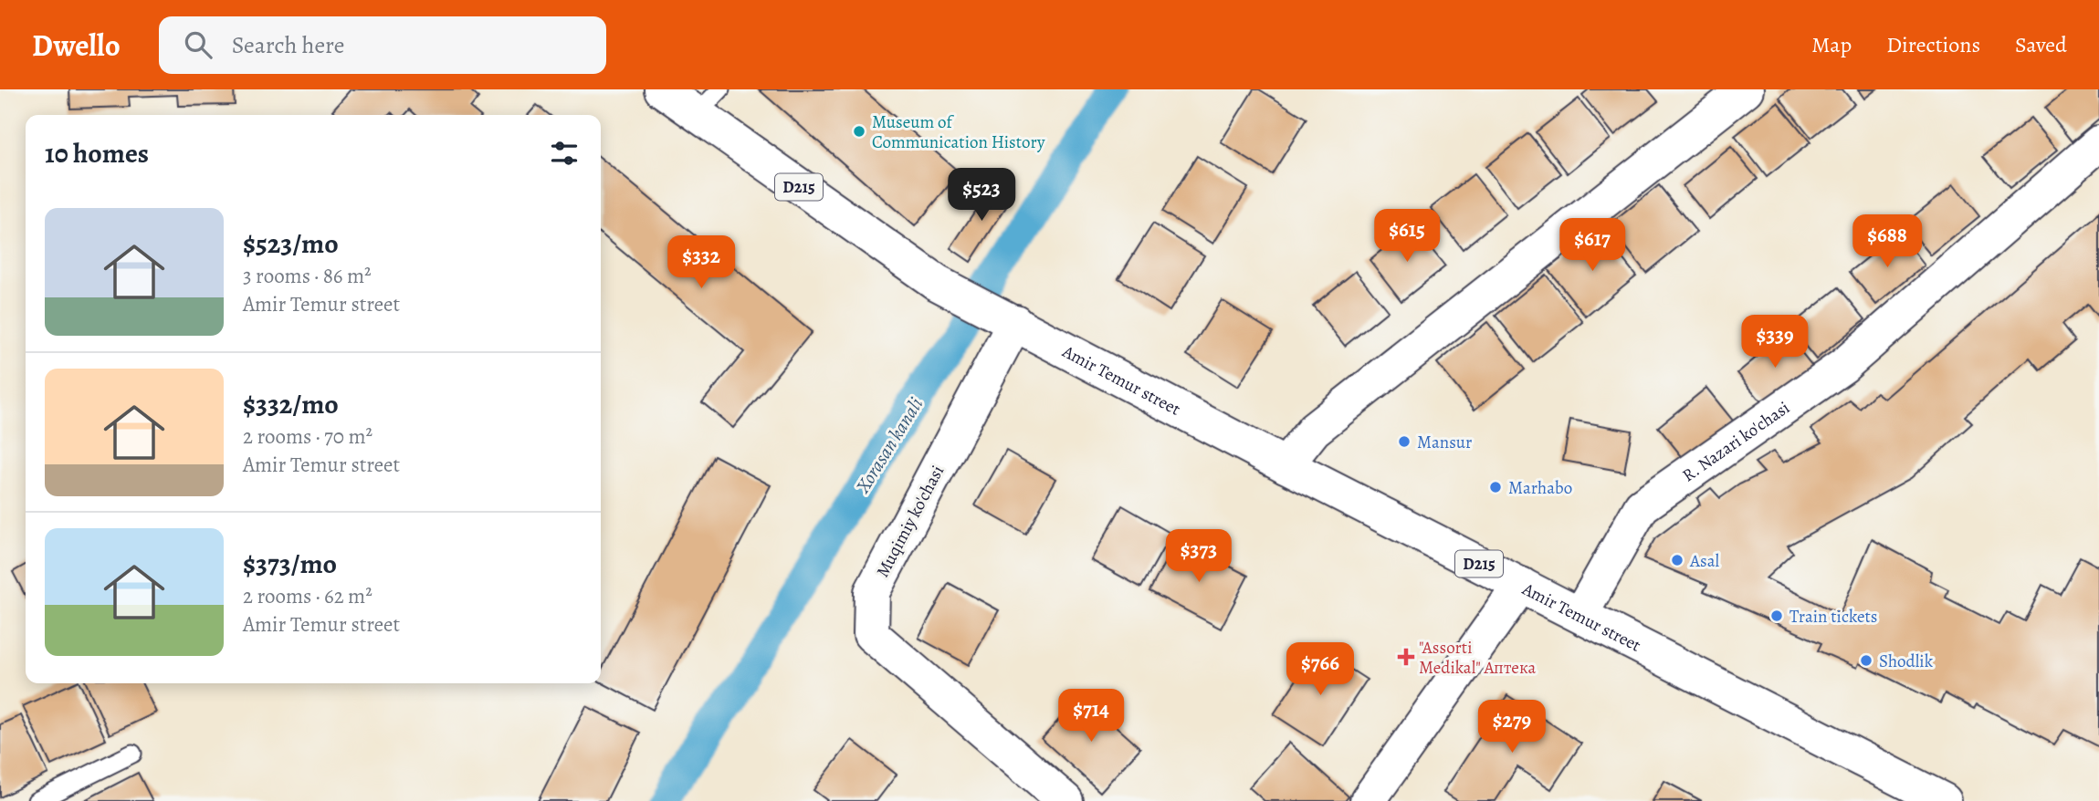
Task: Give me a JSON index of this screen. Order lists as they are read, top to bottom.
{
  "streets": {
    "street": [
      "D215",
      "Amir Temur street",
      "R. Nazari ko'chasi",
      "Muqimiy ko'chasi"
    ]
  },
  "crossings": [
    ["D215", "Amir Temur street"],
    ["D215", "Muqimiy ko'chasi"],
    ["Amir Temur street", "R. Nazari ko'chasi"],
    ["Amir Temur street", "Muqimiy ko'chasi"]
  ],
  "water": ["Xorasan kanali"],
  "places": {
    "other": [
      "Museum of Communication History",
      "Mansur",
      "Marhabo",
      "Asal",
      "Train tickets",
      "Shodlik"
    ],
    "health": ["\"Assorti Medikal\" Аптека"]
  },
  "page": {
    "header": "Dwello",
    "search": "Search here",
    "nav": ["Map", "Directions", "Saved"],
    "heading": "10 homes",
    "price": [
      "$523",
      "$615",
      "$688",
      "$617",
      "$332",
      "$339",
      "$373",
      "$766",
      "$714",
      "$279"
    ],
    "list": [
      {
        "name": "$523/mo",
        "note": "3 rooms · 86 m² · Amir Temur street"
      },
      {
        "name": "$332/mo",
        "note": "2 rooms · 70 m² · Amir Temur street"
      },
      {
        "name": "$373/mo",
        "note": "2 rooms · 62 m² · Amir Temur street"
      }
    ]
  }
}
